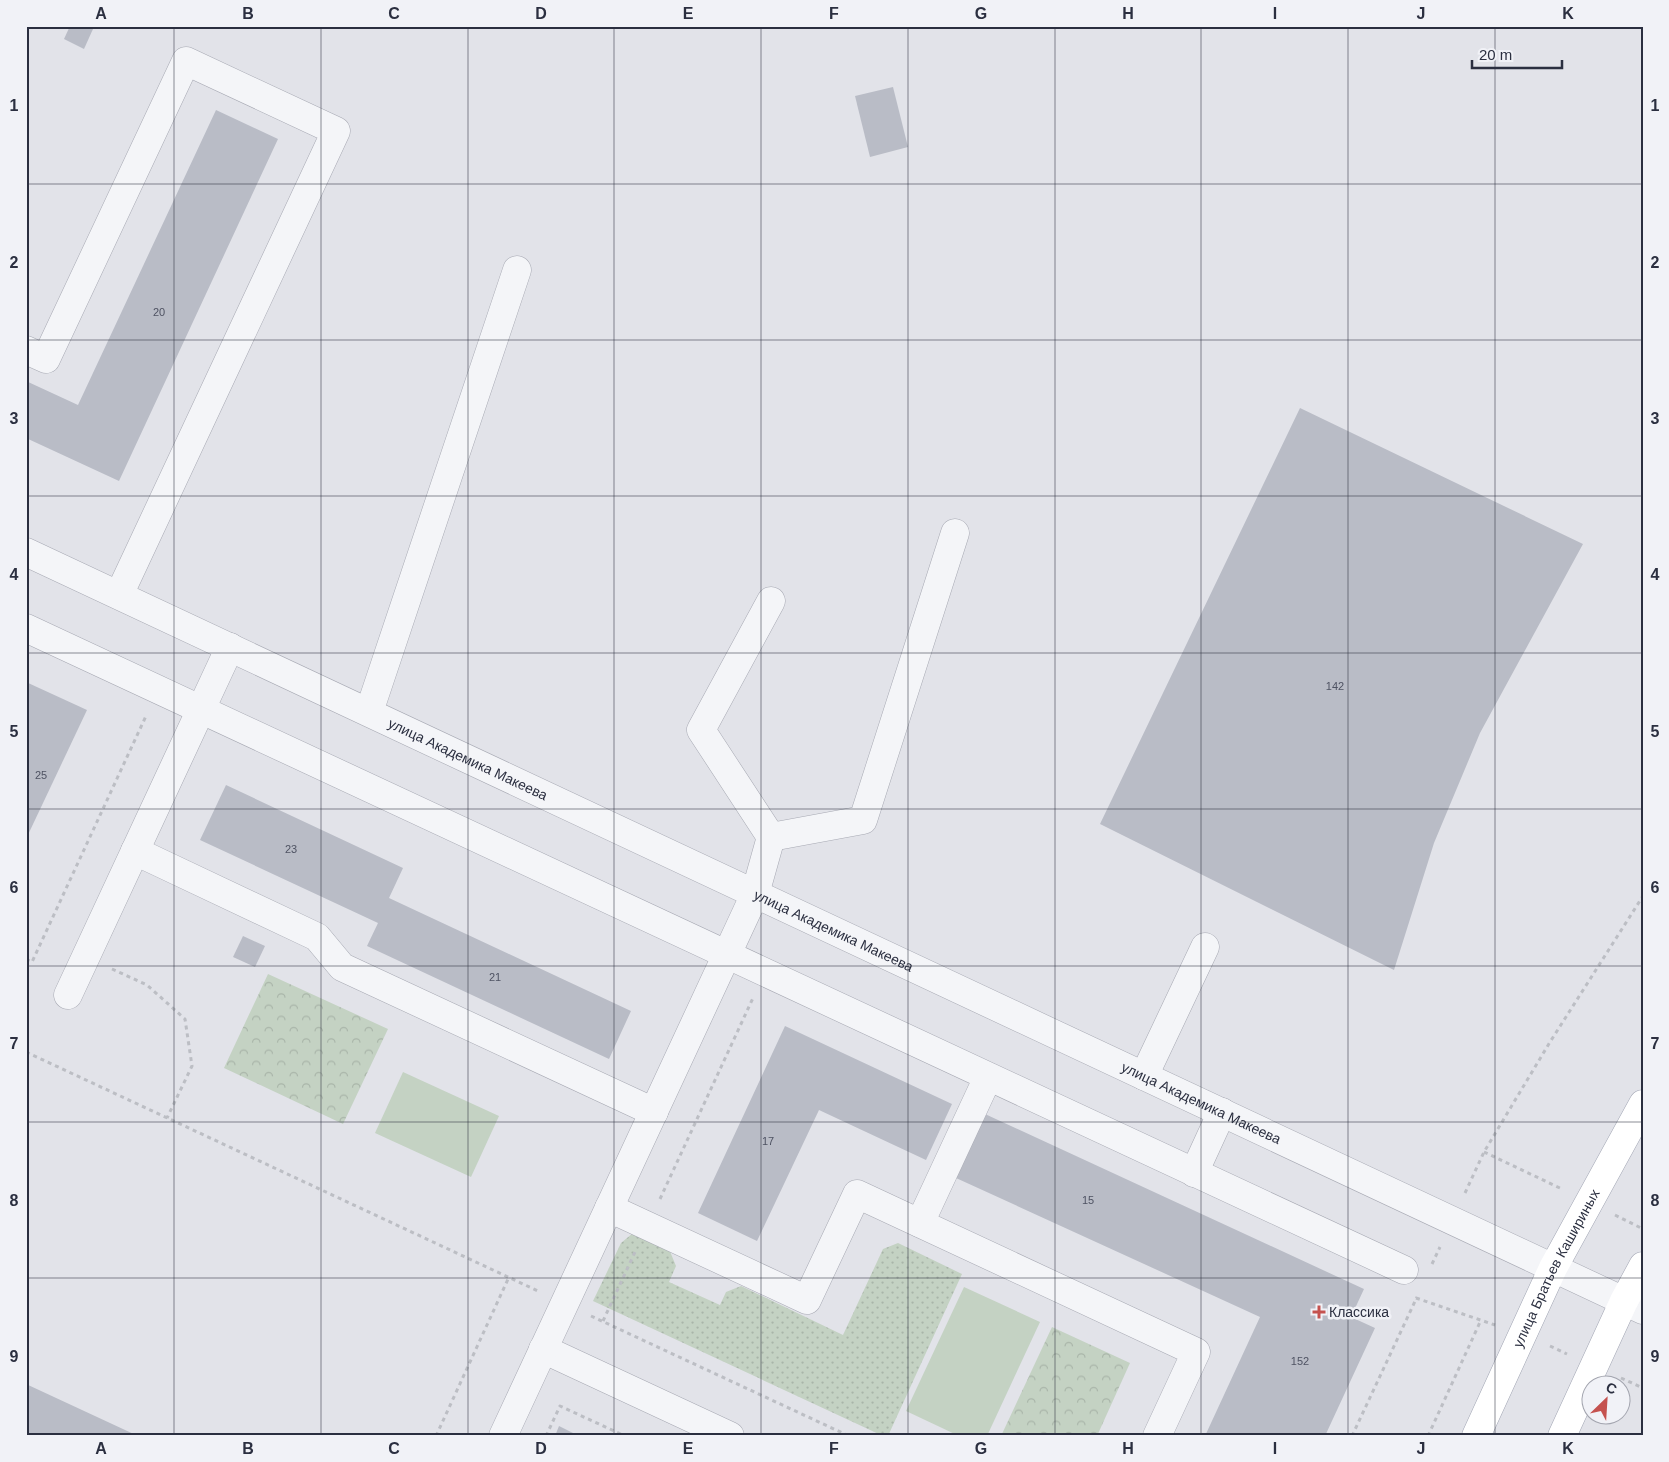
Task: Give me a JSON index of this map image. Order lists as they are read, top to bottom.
{
  "streets": {
    "main road": ["улица Братьев Кашириных"],
    "street": ["улица Академика Макеева"]
  },
  "crossings": [
    ["улица Академика Макеева", "улица Братьев Кашириных"]
  ],
  "places": {
    "health": ["Классика"]
  },
  "house_numbers": [
    "20",
    "142",
    "25",
    "23",
    "21",
    "17",
    "15",
    "152"
  ],
  "scale_bar": "20 m",
  "north": "top right",
  "grid": {
    "columns": [
      "A",
      "B",
      "C",
      "D",
      "E",
      "F",
      "G",
      "H",
      "I",
      "J",
      "K"
    ],
    "rows": [
      "1",
      "2",
      "3",
      "4",
      "5",
      "6",
      "7",
      "8",
      "9"
    ]
  }
}
